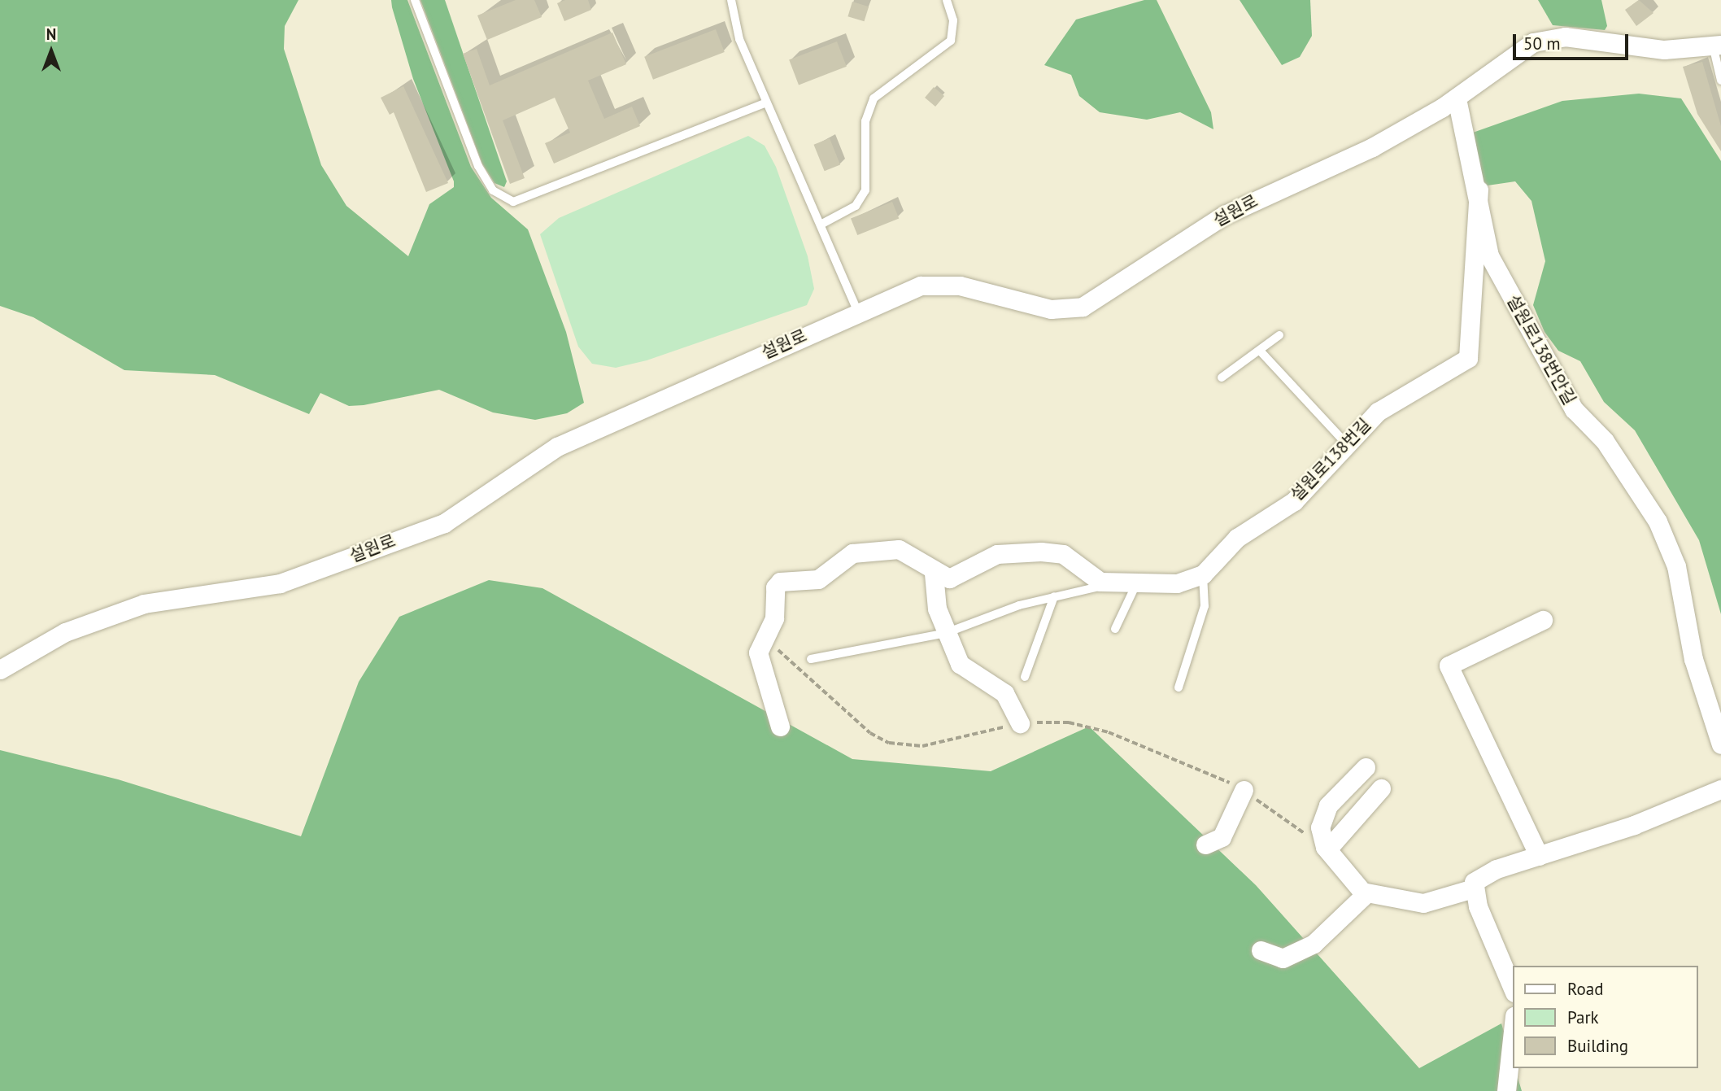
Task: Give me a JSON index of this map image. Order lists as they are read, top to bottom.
{
  "streets": {
    "street": ["설원로", "설원로138번안길", "설원로138번길"]
  },
  "crossings": [
    ["설원로", "설원로138번안길"],
    ["설원로138번안길", "설원로138번길"]
  ],
  "legend": ["Road", "Park", "Building"],
  "scale_bar": "50 m",
  "north": "top"
}
